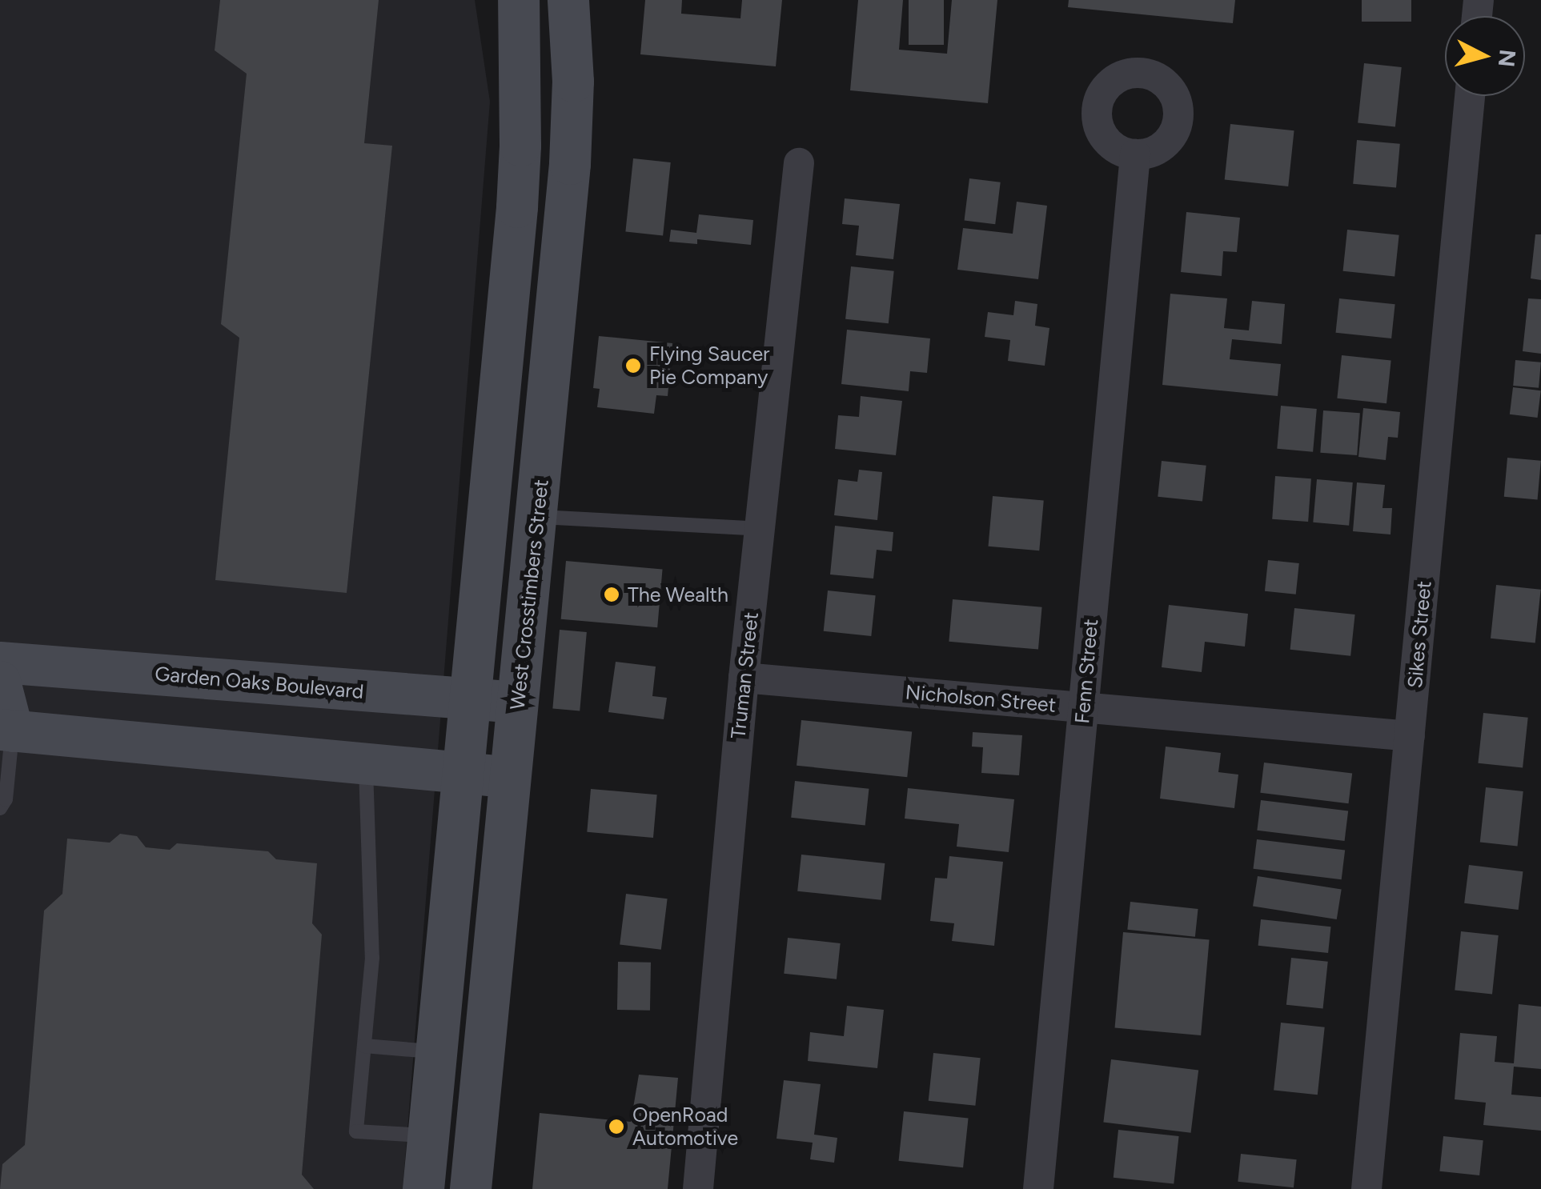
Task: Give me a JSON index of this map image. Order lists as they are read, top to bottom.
{
  "streets": {
    "main road": ["West Crosstimbers Street", "Garden Oaks Boulevard"],
    "street": [
      "Sikes Street",
      "Fenn Street",
      "Truman Street",
      "Nicholson Street"
    ]
  },
  "crossings": [
    ["West Crosstimbers Street", "Garden Oaks Boulevard"],
    ["Sikes Street", "Nicholson Street"],
    ["Fenn Street", "Nicholson Street"],
    ["Truman Street", "Nicholson Street"]
  ],
  "places": ["Flying Saucer Pie Company", "The Wealth", "OpenRoad Automotive"],
  "north": "right"
}
